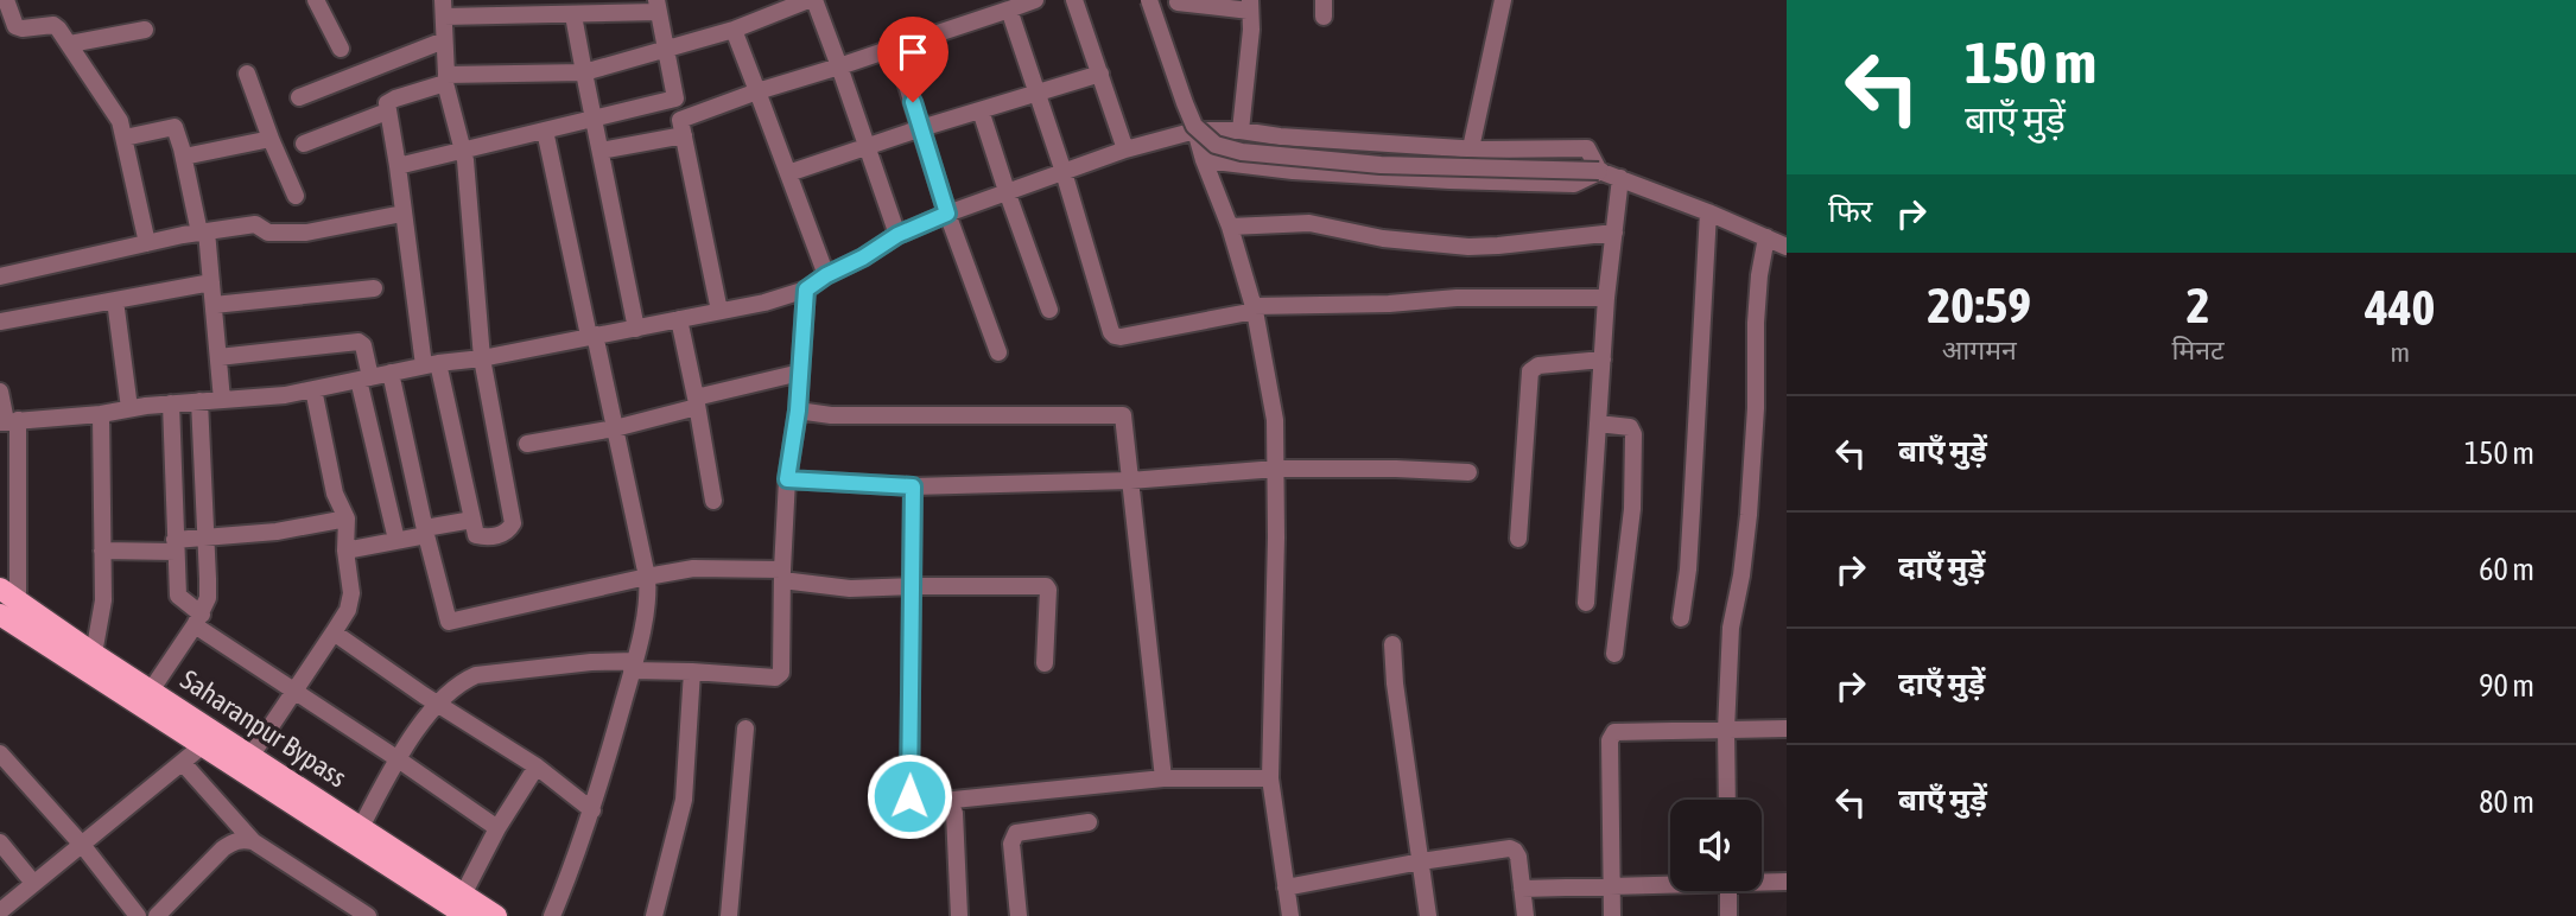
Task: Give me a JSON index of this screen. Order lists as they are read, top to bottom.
{
  "streets": {
    "main road": ["Saharanpur Bypass"]
  },
  "page": {
    "turn": ["150 m", "बाएँ मुड़ें"],
    "then": "फिर",
    "eta": [
      "20:59",
      "आगमन",
      "2",
      "मिनट",
      "440",
      "m"
    ],
    "list": [
      {
        "name": "बाएँ मुड़ें",
        "value": "150 m"
      },
      {
        "name": "दाएँ मुड़ें",
        "value": "60 m"
      },
      {
        "name": "दाएँ मुड़ें",
        "value": "90 m"
      },
      {
        "name": "बाएँ मुड़ें",
        "value": "80 m"
      }
    ]
  }
}
